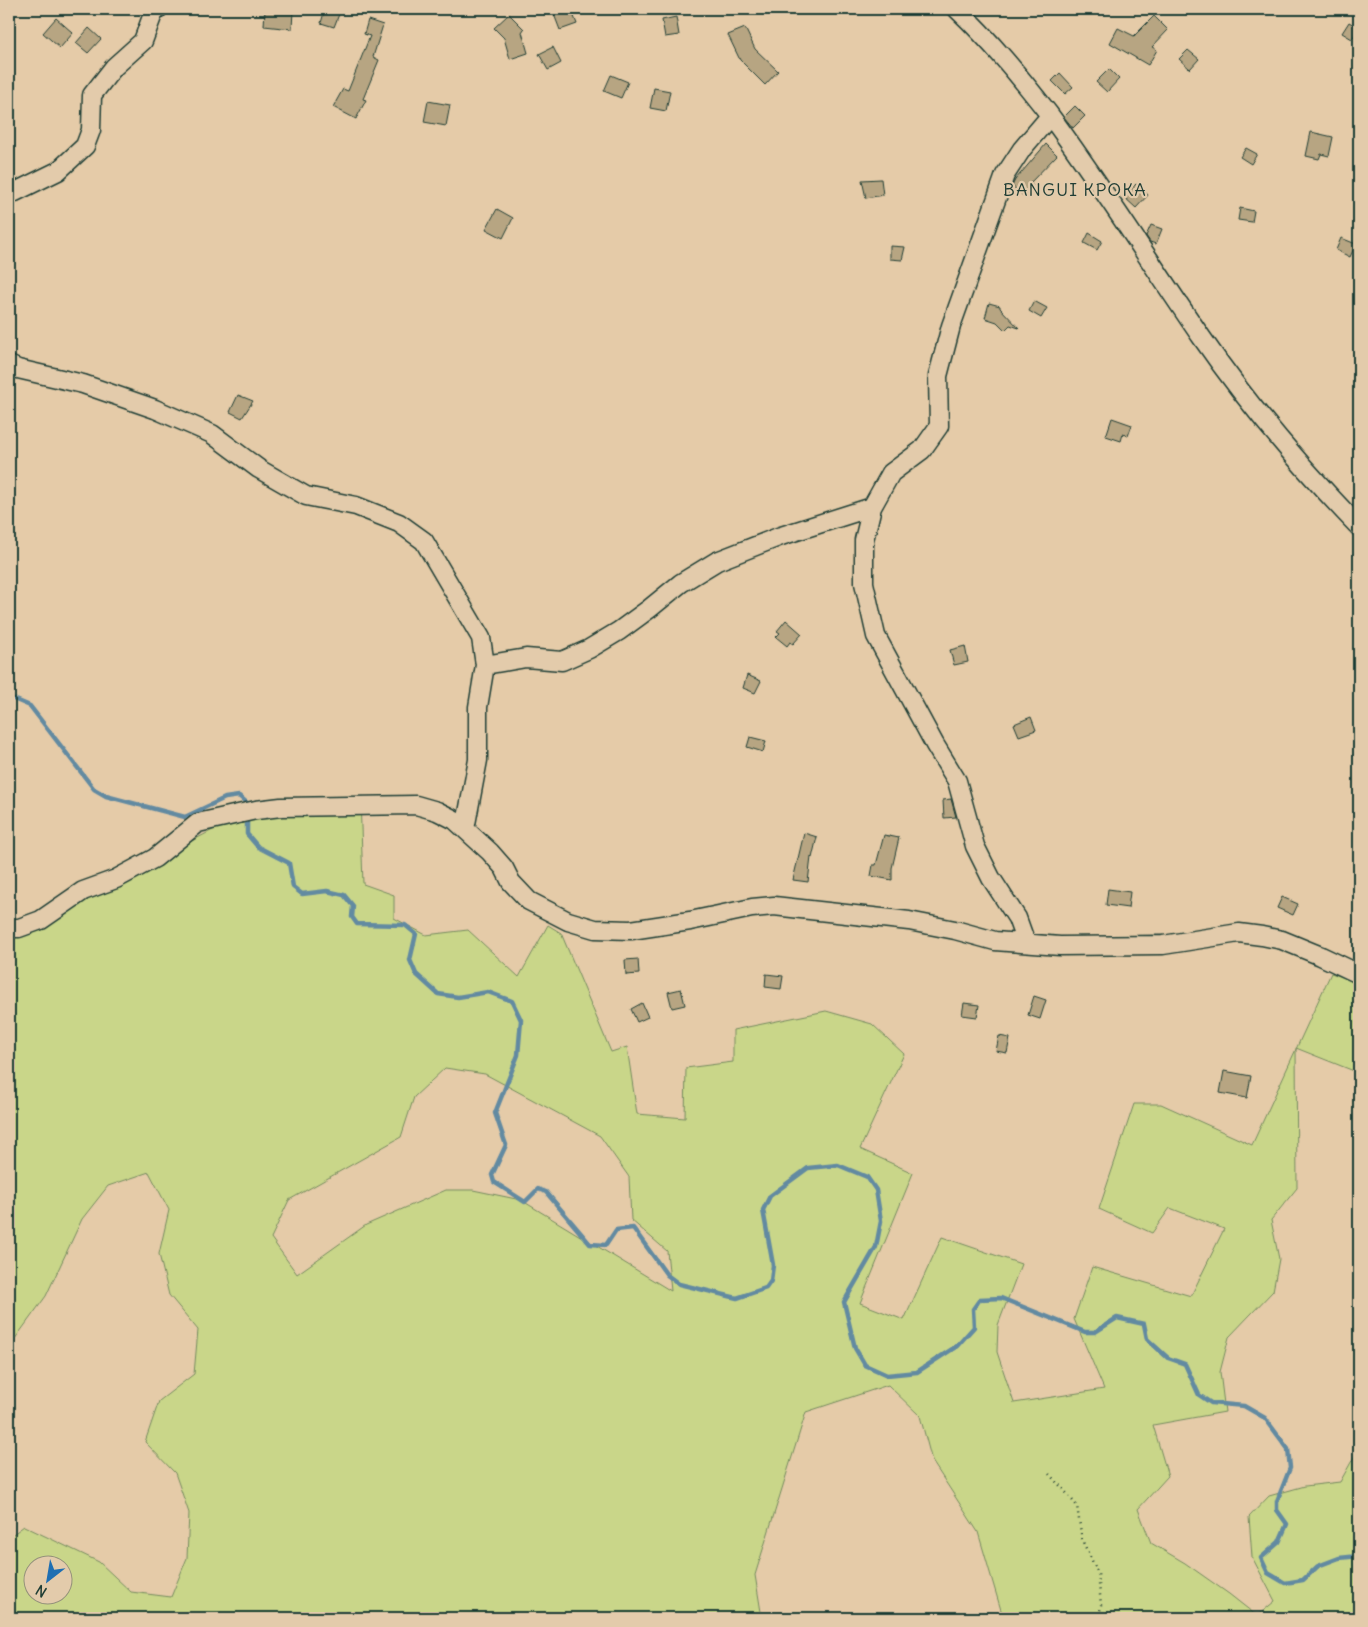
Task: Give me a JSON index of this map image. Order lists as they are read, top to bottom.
{
  "districts": ["BANGUI KPOKA"],
  "north": "bottom left"
}
